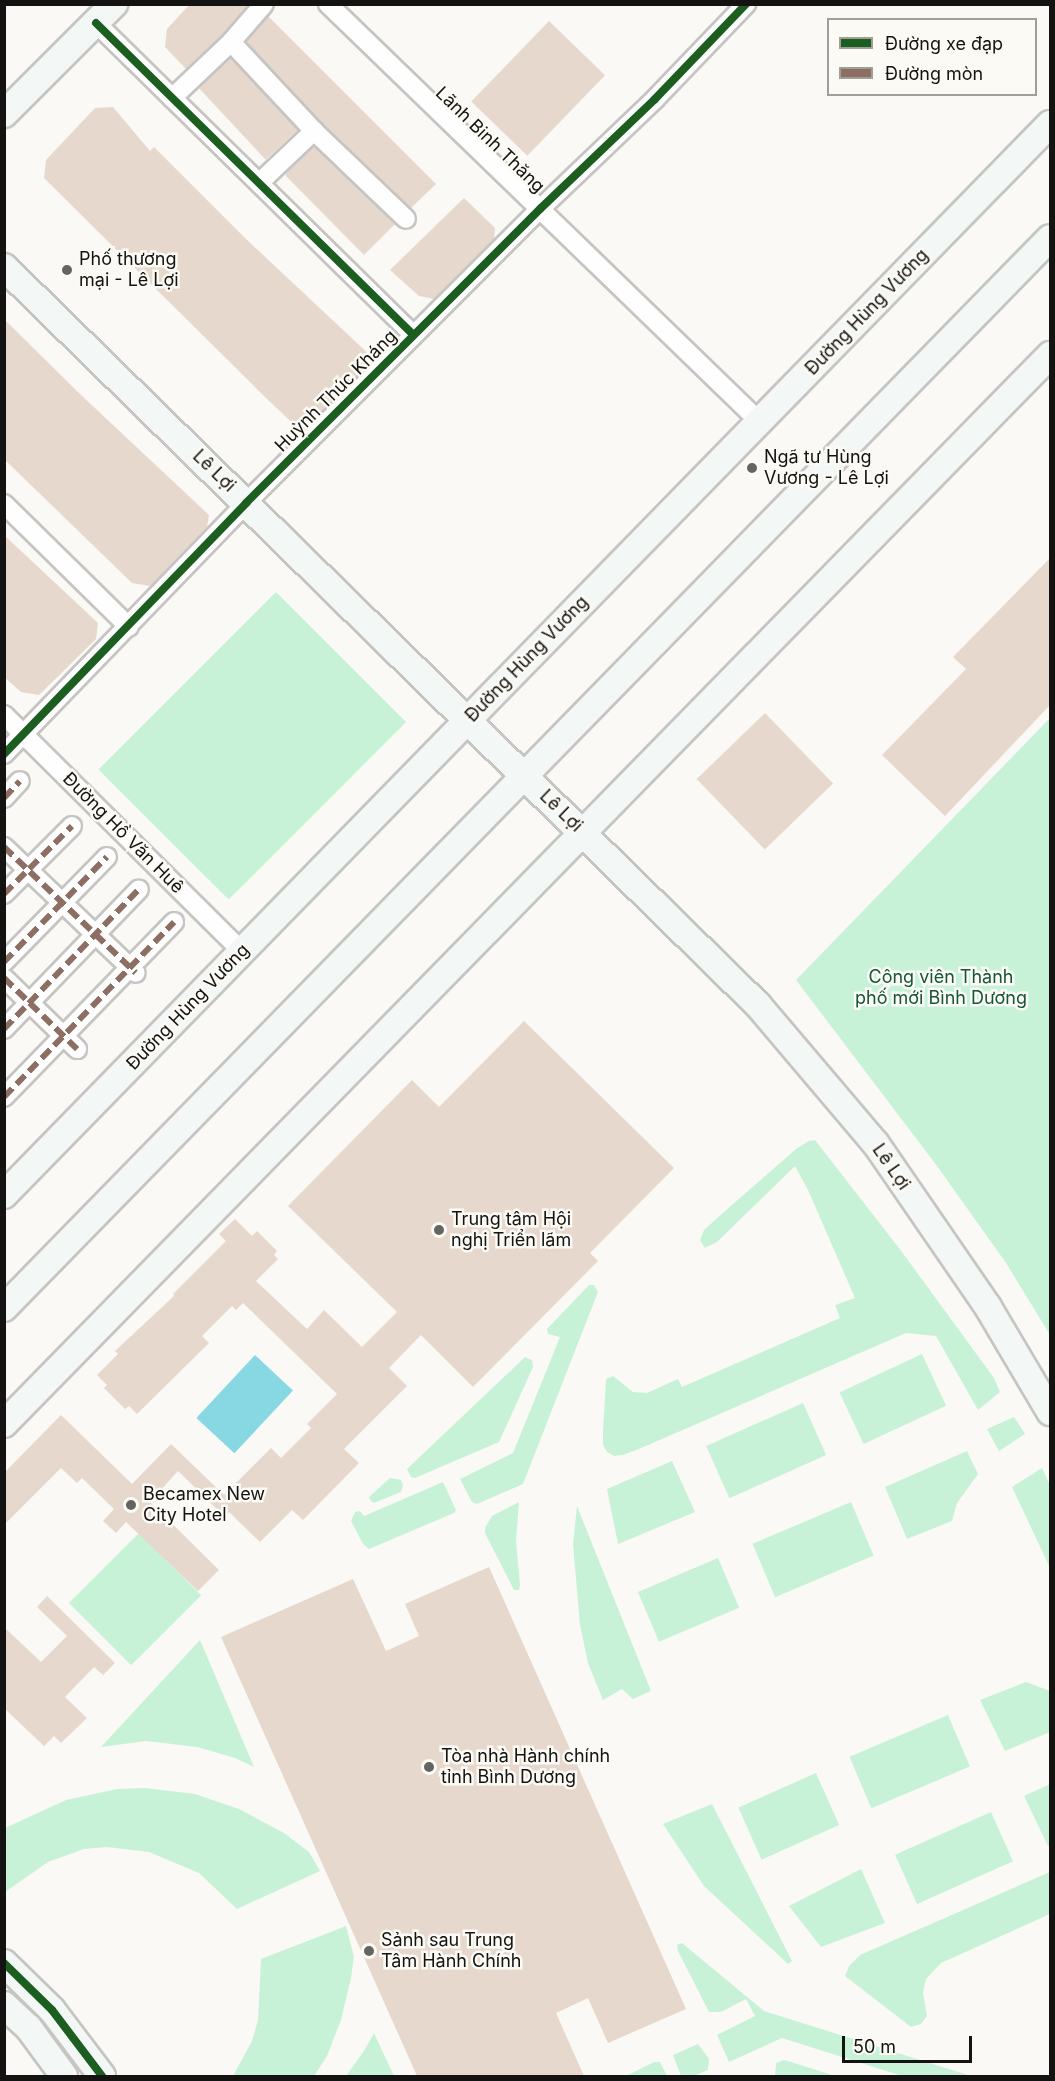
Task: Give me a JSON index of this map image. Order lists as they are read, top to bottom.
{
  "streets": {
    "main road": ["Đường Hùng Vương", "Lê Lợi"],
    "street": ["Lãnh Binh Thăng", "Huỳnh Thúc Kháng", "Đường Hồ Văn Huê"]
  },
  "crossings": [
    ["Lãnh Binh Thăng", "Đường Hùng Vương"],
    ["Lãnh Binh Thăng", "Huỳnh Thúc Kháng"],
    ["Đường Hùng Vương", "Lê Lợi"],
    ["Đường Hùng Vương", "Đường Hồ Văn Huê"],
    ["Huỳnh Thúc Kháng", "Lê Lợi"],
    ["Huỳnh Thúc Kháng", "Đường Hồ Văn Huê"]
  ],
  "parks": ["Công viên Thành phố mới Bình Dương"],
  "places": [
    "Phố thương mại - Lê Lợi",
    "Ngã tư Hùng Vương - Lê Lợi",
    "Trung tâm Hội nghị Triển lãm",
    "Becamex New City Hotel",
    "Tòa nhà Hành chính tỉnh Bình Dương",
    "Sảnh sau Trung Tâm Hành Chính"
  ],
  "legend": ["Đường xe đạp", "Đường mòn"],
  "scale_bar": "50 m"
}
